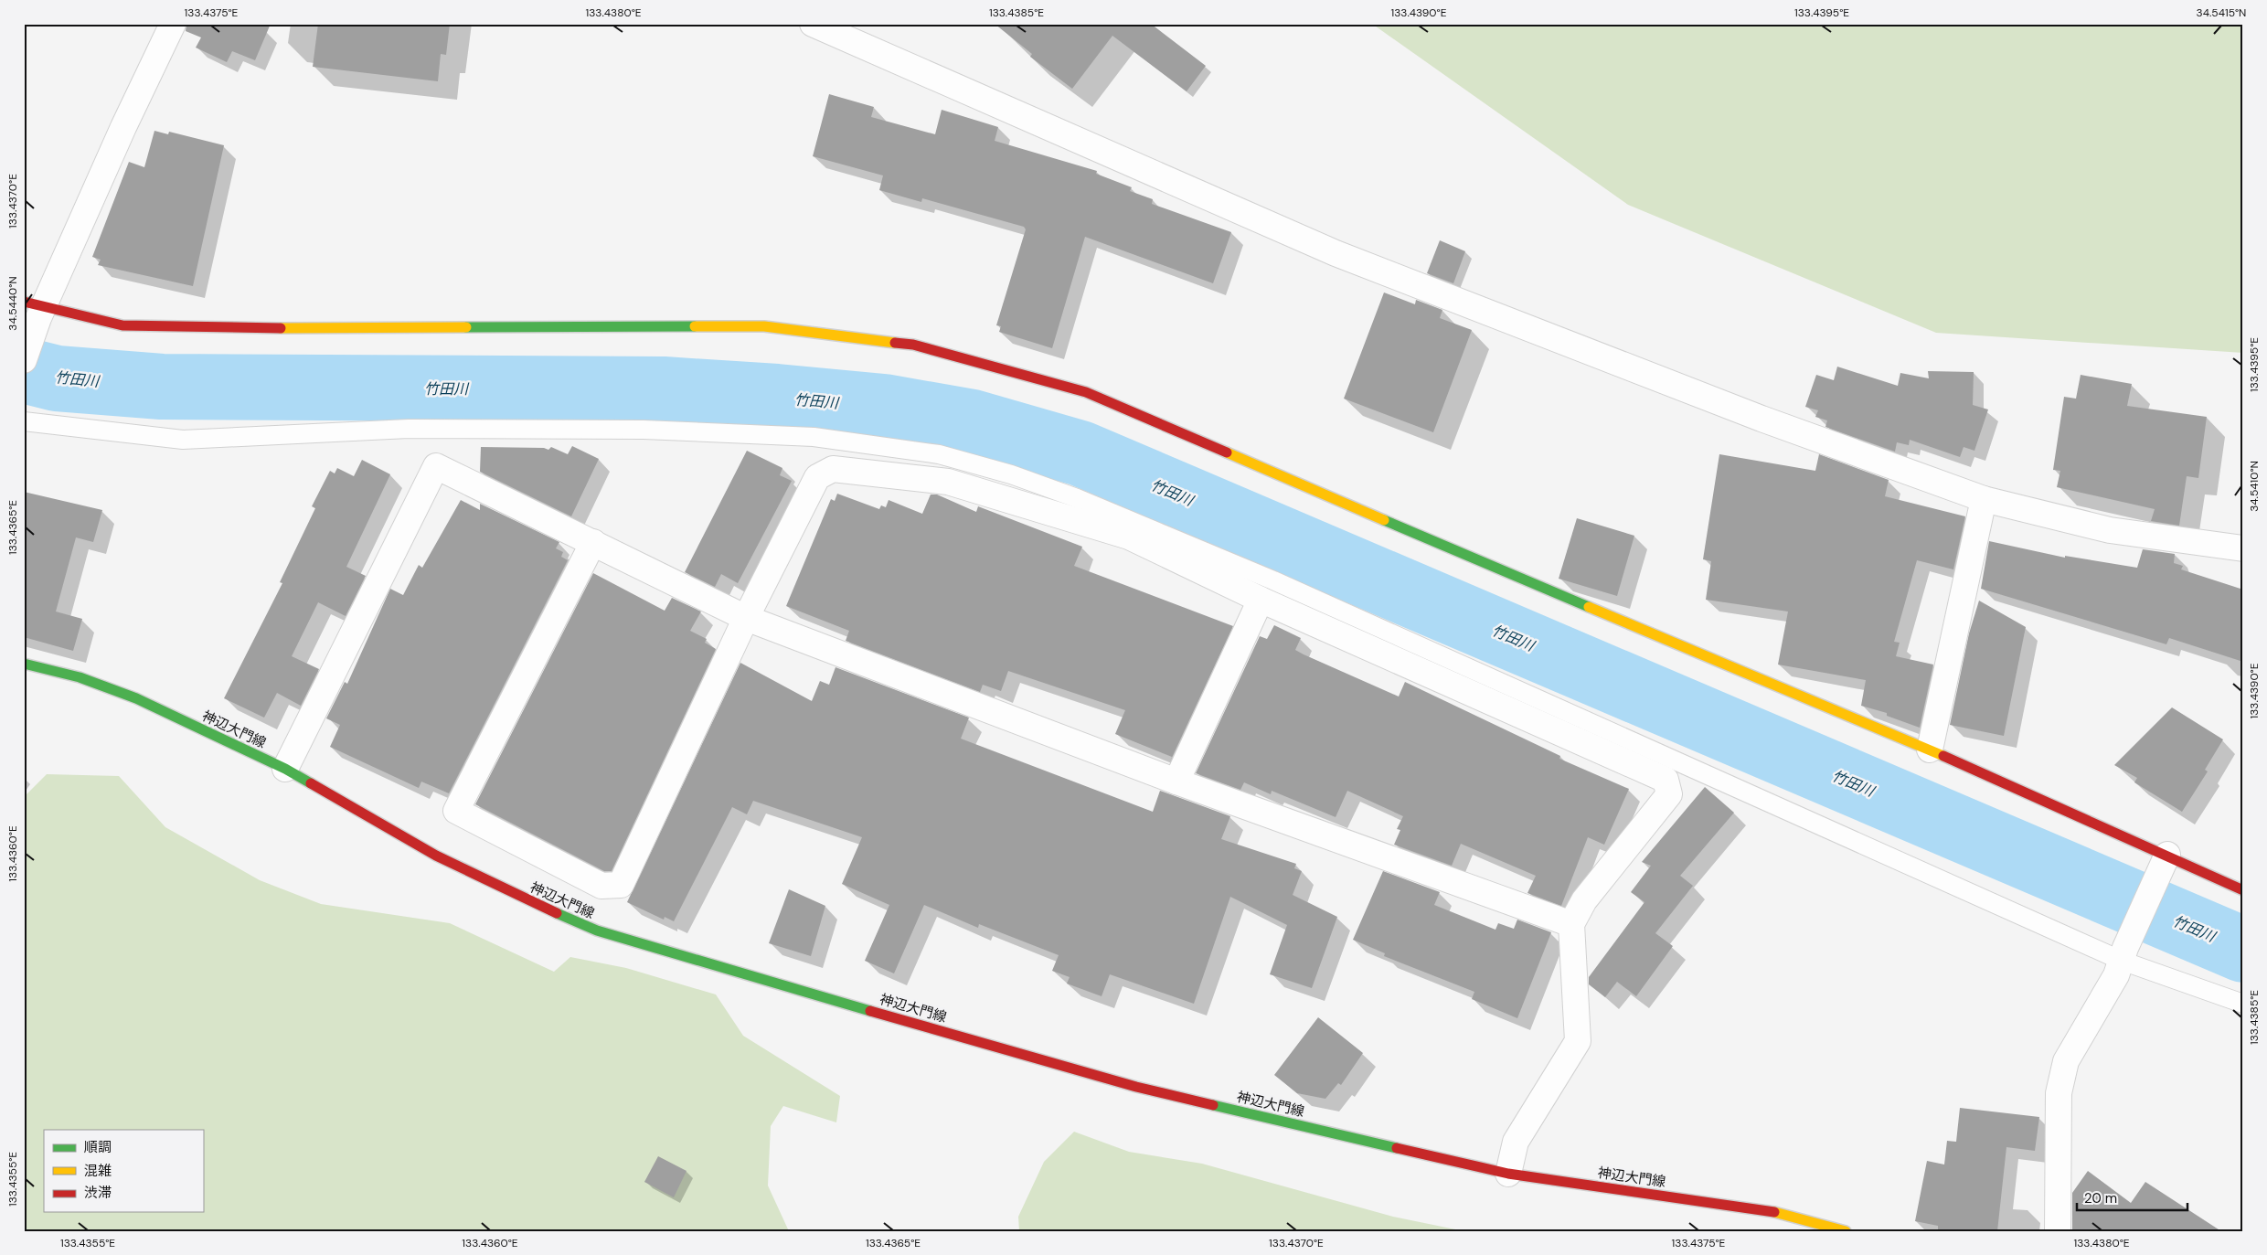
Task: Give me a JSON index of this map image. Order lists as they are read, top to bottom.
{
  "streets": {
    "street": ["神辺大門線"]
  },
  "water": ["竹田川"],
  "legend": ["順調", "混雑", "渋滞"],
  "scale_bar": "20 m",
  "coordinates": [
    "133.4375°E",
    "133.4380°E",
    "133.4385°E",
    "133.4390°E",
    "133.4395°E",
    "34.5415°N",
    "133.4370°E",
    "34.5440°N",
    "34.5410°N",
    "133.4365°E",
    "133.4360°E",
    "133.4355°E"
  ]
}
